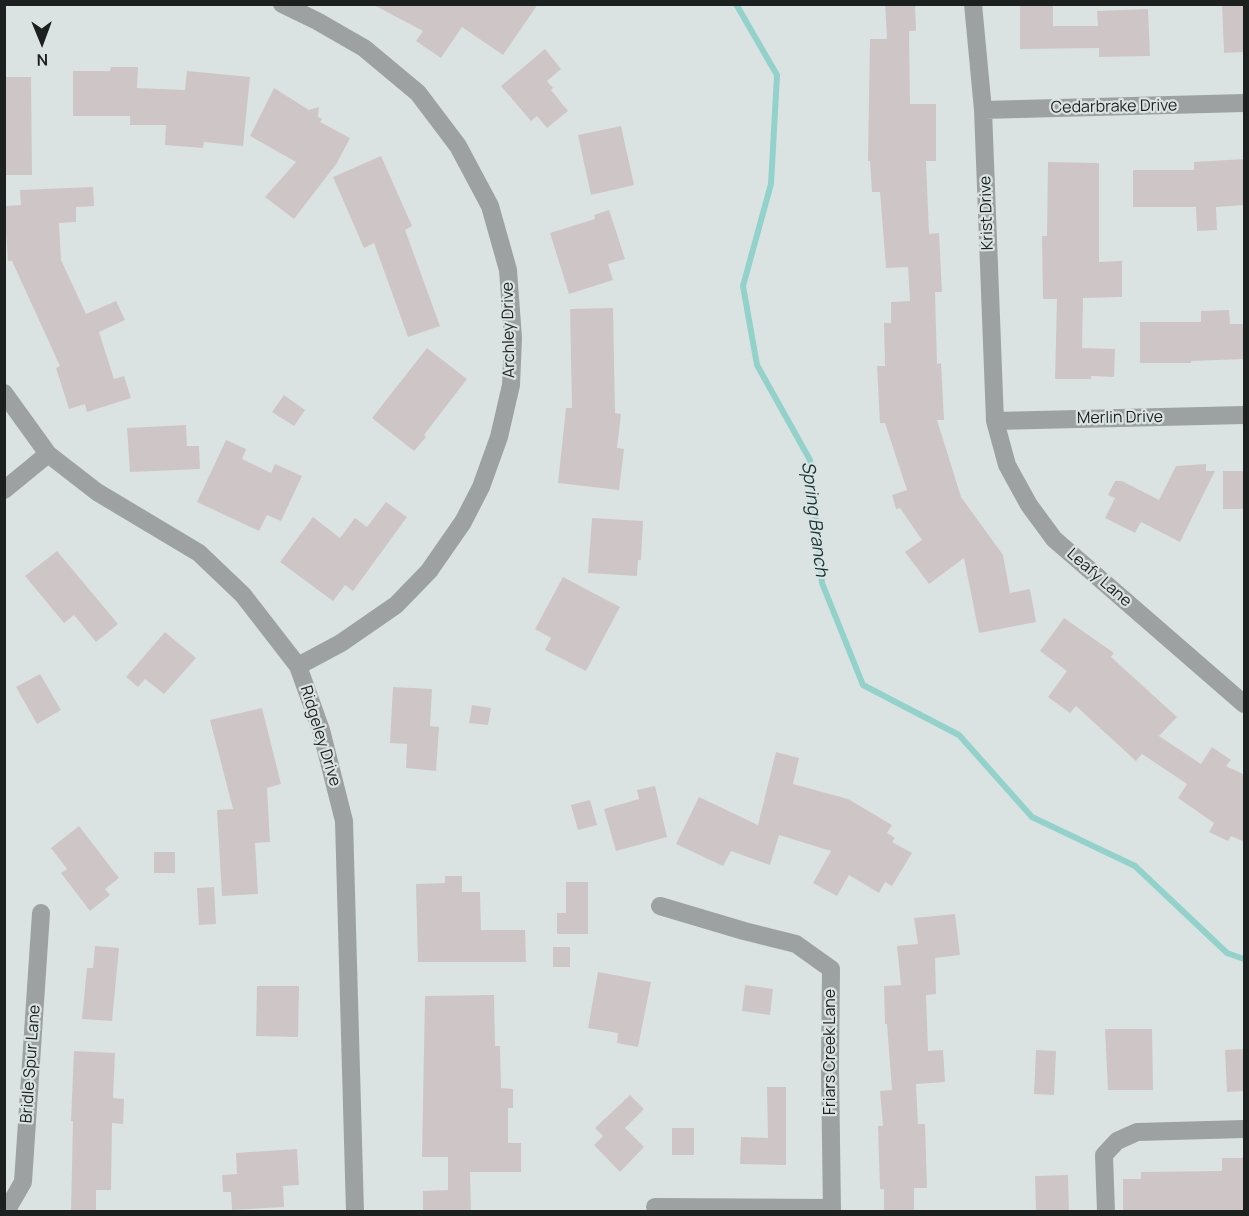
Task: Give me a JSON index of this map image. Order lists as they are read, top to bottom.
{
  "streets": {
    "street": [
      "Cedarbrake Drive",
      "Krist Drive",
      "Archley Drive",
      "Merlin Drive",
      "Leafy Lane",
      "Ridgeley Drive",
      "Friars Creek Lane",
      "Bridle Spur Lane"
    ]
  },
  "crossings": [
    ["Cedarbrake Drive", "Krist Drive"],
    ["Krist Drive", "Merlin Drive"],
    ["Krist Drive", "Leafy Lane"],
    ["Archley Drive", "Ridgeley Drive"],
    ["Merlin Drive", "Leafy Lane"]
  ],
  "water": ["Spring Branch"],
  "north": "bottom"
}
